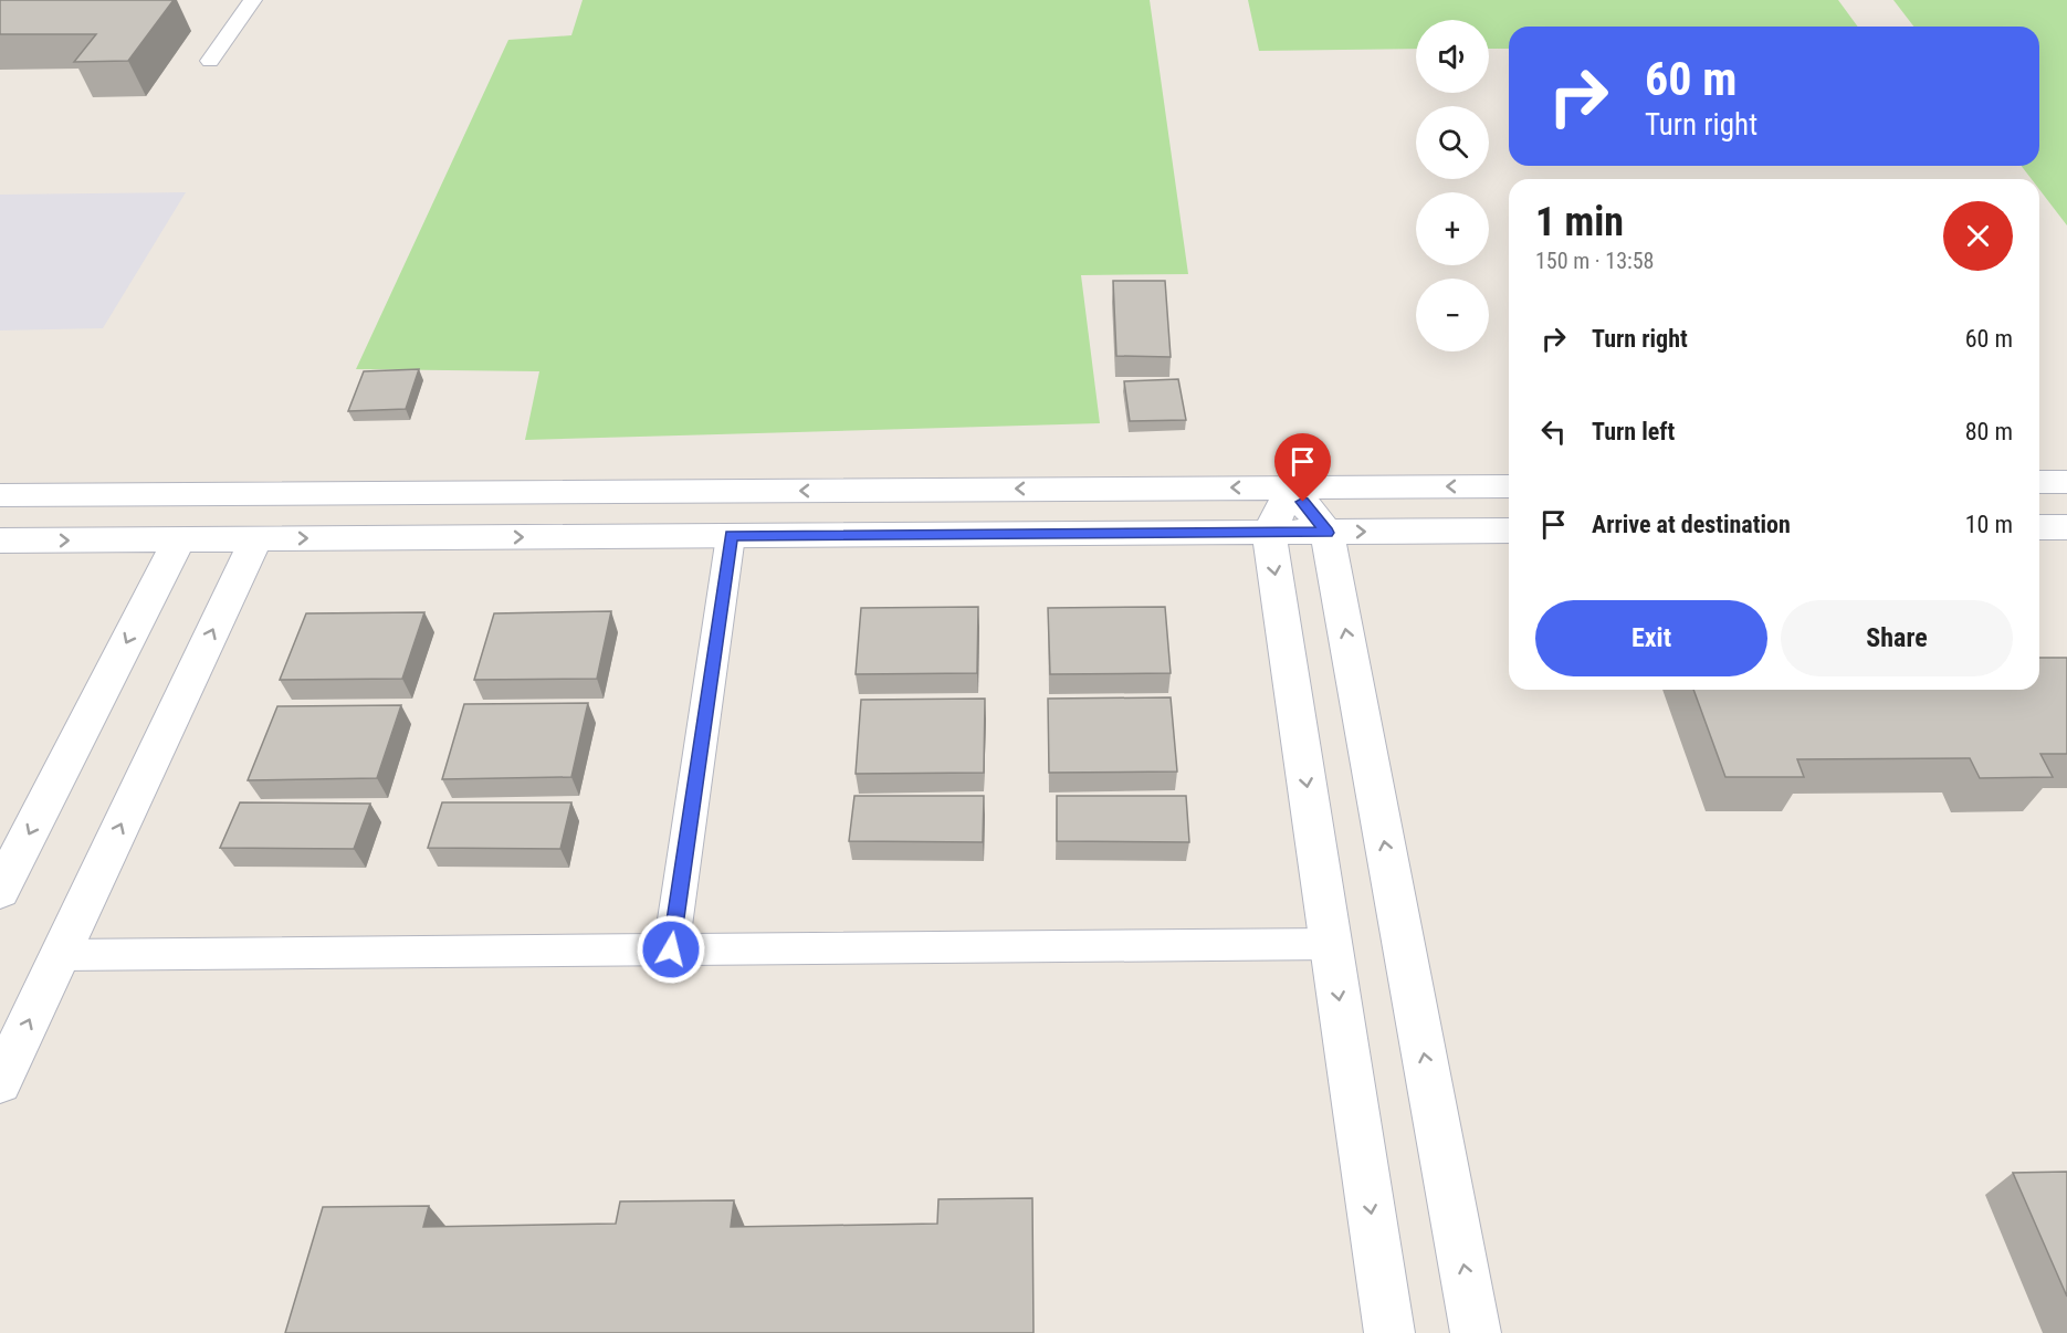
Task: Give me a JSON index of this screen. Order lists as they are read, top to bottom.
{
  "page": {
    "map_buttons": ["+", "−"],
    "turn": ["60 m", "Turn right"],
    "heading": ["1 min", "150 m · 13:58"],
    "list": [
      {
        "name": "Turn right",
        "value": "60 m"
      },
      {
        "name": "Turn left",
        "value": "80 m"
      },
      {
        "name": "Arrive at destination",
        "value": "10 m"
      }
    ],
    "buttons": ["Exit", "Share"]
  }
}
